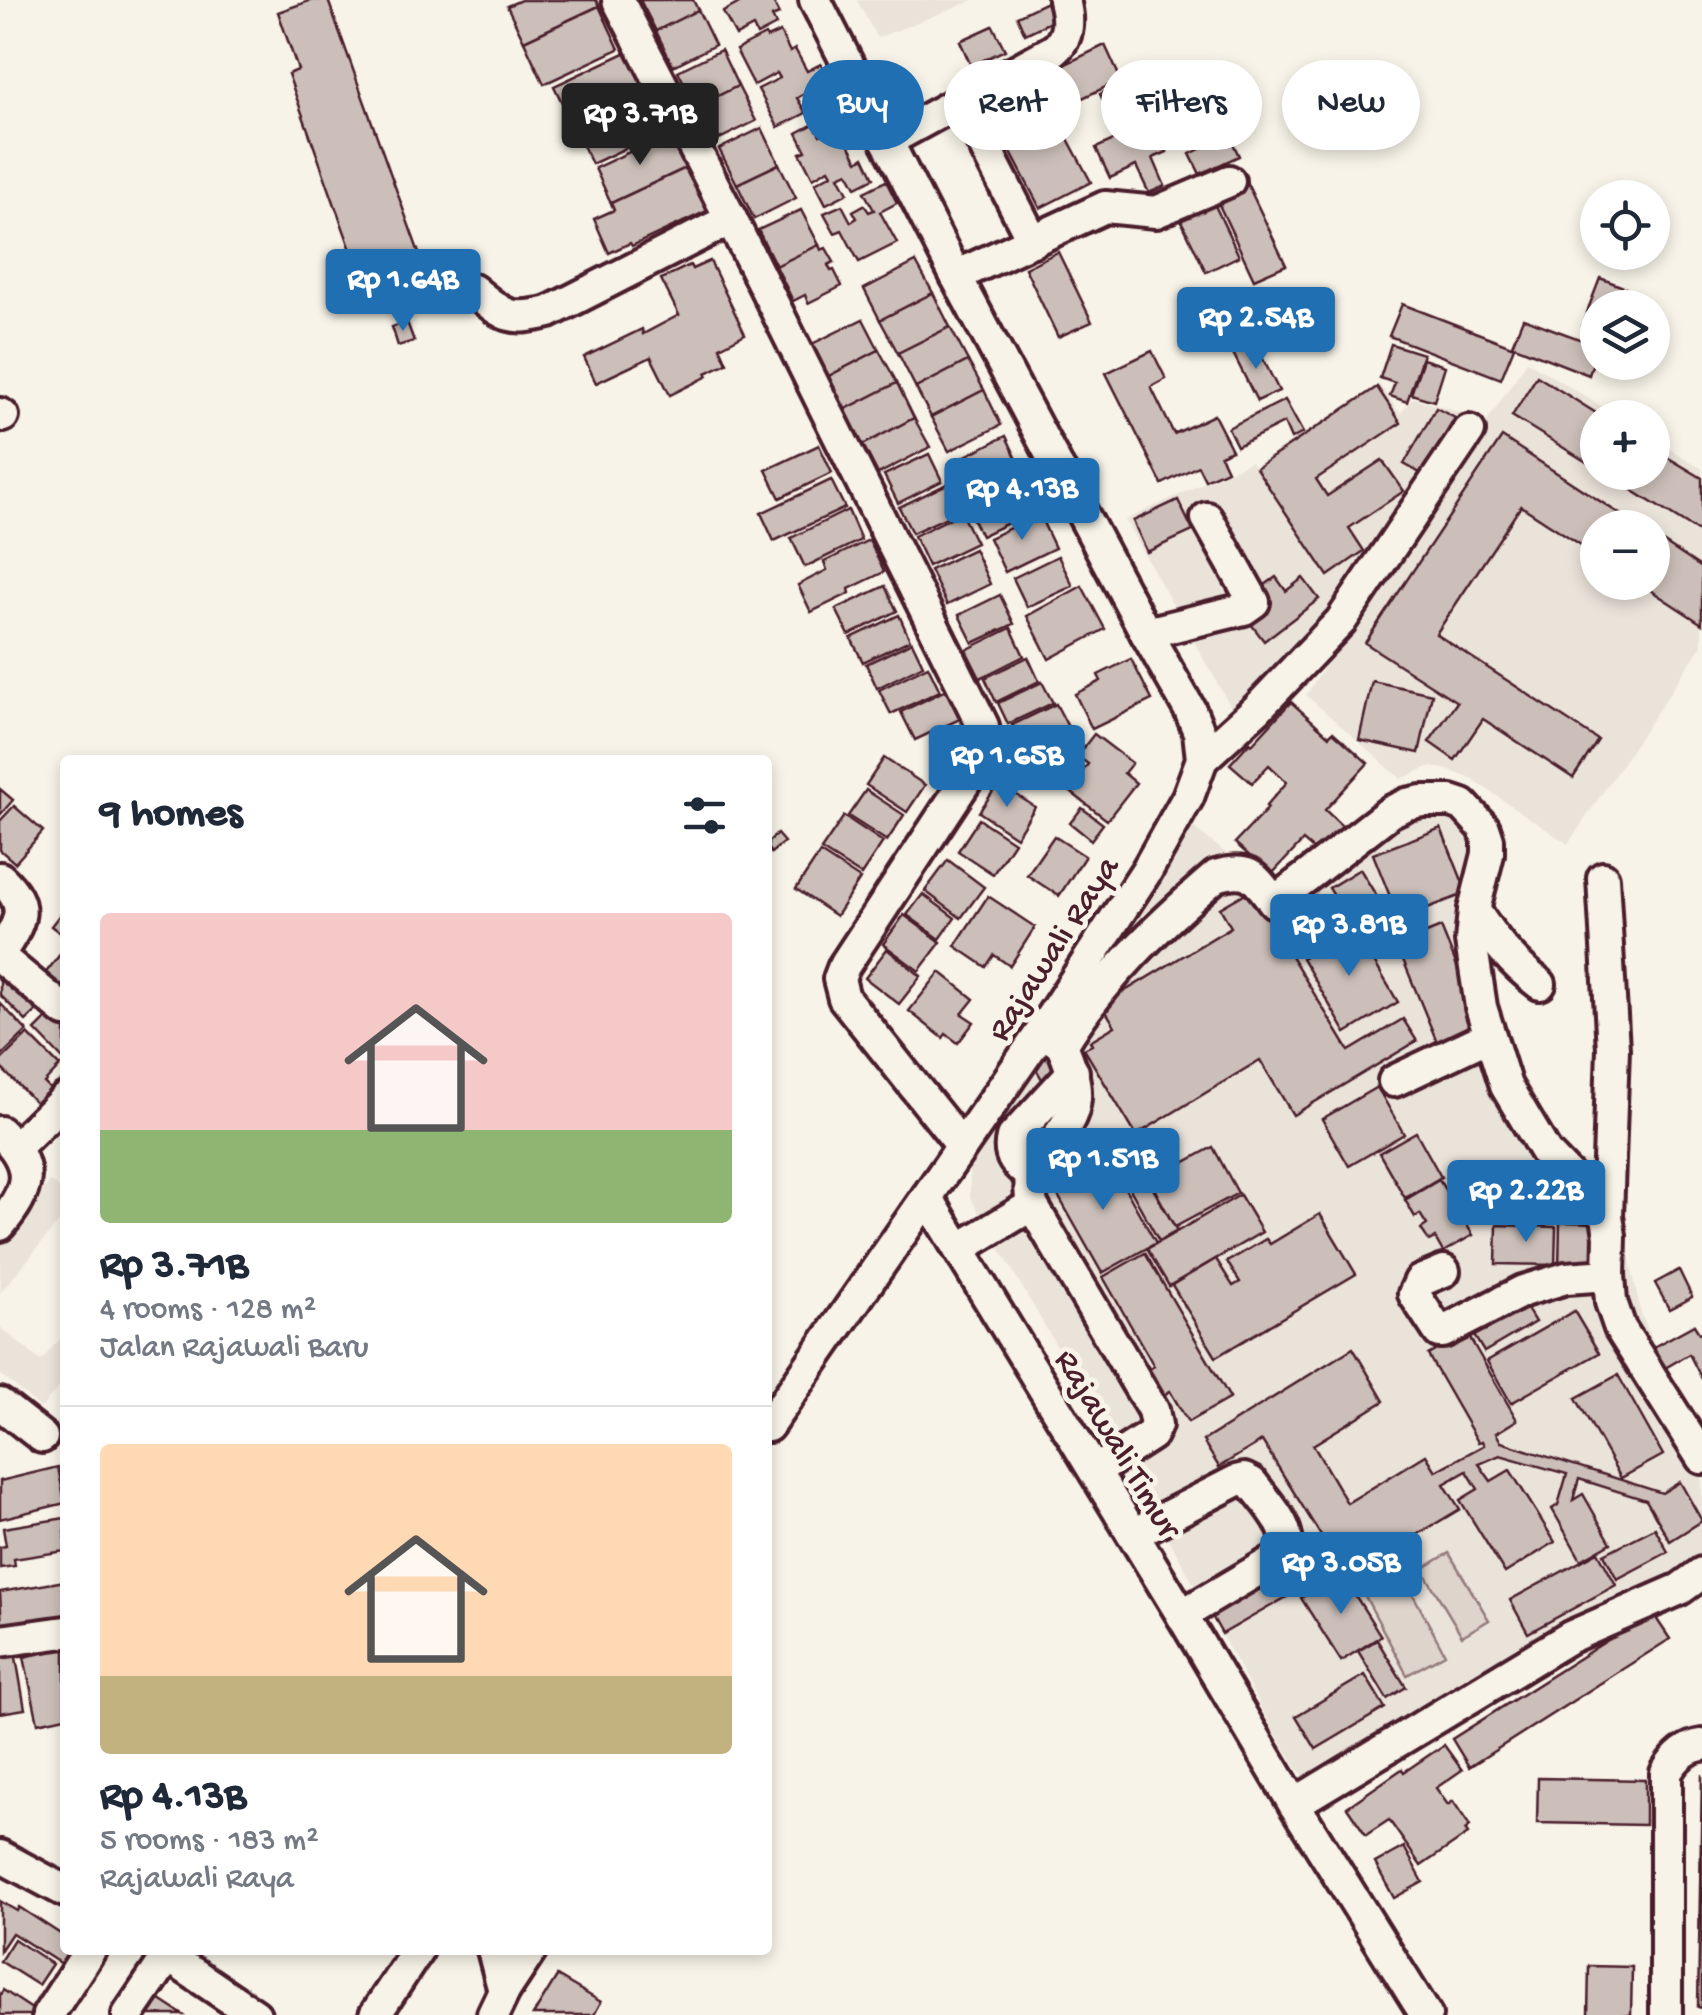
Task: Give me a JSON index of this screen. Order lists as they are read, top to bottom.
{
  "streets": {
    "street": ["Rajawali Raya", "Rajawali Timur"]
  },
  "crossings": [
    ["Rajawali Raya", "Rajawali Timur"]
  ],
  "page": {
    "chip": [
      "Buy",
      "Rent",
      "Filters",
      "New"
    ],
    "price": [
      "Rp 3.71B",
      "Rp 1.64B",
      "Rp 2.54B",
      "Rp 4.13B",
      "Rp 1.65B",
      "Rp 3.81B",
      "Rp 1.51B",
      "Rp 2.22B",
      "Rp 3.05B"
    ],
    "map_buttons": ["+", "−"],
    "heading": "9 homes",
    "list": [
      {
        "name": "Rp 3.71B",
        "note": "4 rooms · 128 m² · Jalan Rajawali Baru"
      },
      {
        "name": "Rp 4.13B",
        "note": "5 rooms · 183 m² · Rajawali Raya"
      }
    ]
  }
}
